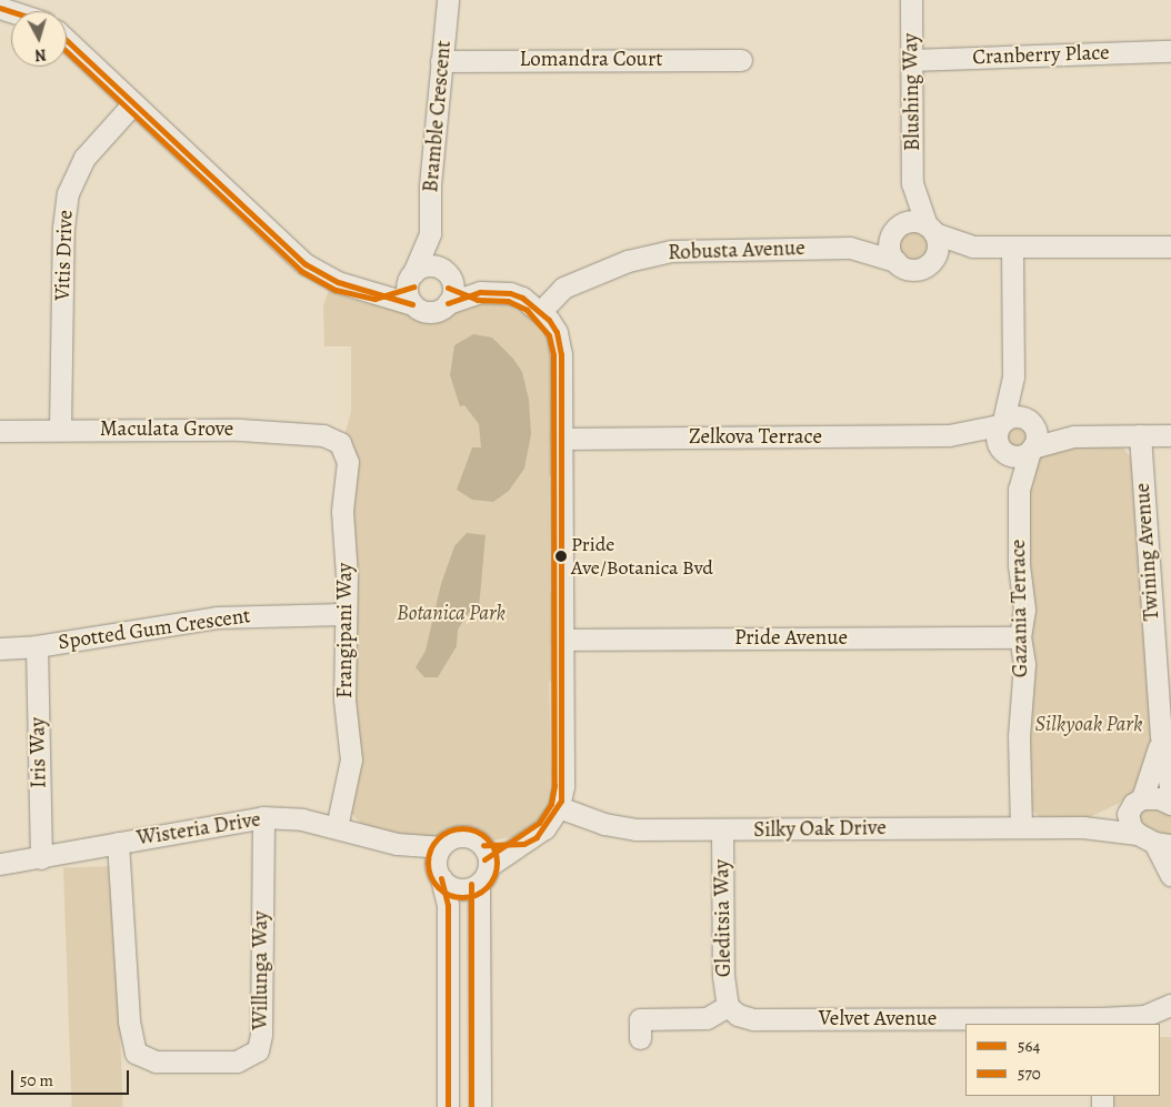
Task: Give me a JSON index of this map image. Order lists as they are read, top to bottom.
{
  "streets": {
    "street": [
      "Cranberry Place",
      "Lomandra Court",
      "Blushing Way",
      "Bramble Crescent",
      "Robusta Avenue",
      "Vitis Drive",
      "Maculata Grove",
      "Zelkova Terrace",
      "Twining Avenue",
      "Gazania Terrace",
      "Spotted Gum Crescent",
      "Frangipani Way",
      "Pride Avenue",
      "Iris Way",
      "Wisteria Drive",
      "Silky Oak Drive",
      "Gleditsia Way",
      "Willunga Way",
      "Velvet Avenue"
    ]
  },
  "crossings": [
    ["Cranberry Place", "Blushing Way"],
    ["Lomandra Court", "Bramble Crescent"],
    ["Blushing Way", "Robusta Avenue"],
    ["Vitis Drive", "Maculata Grove"],
    ["Maculata Grove", "Frangipani Way"],
    ["Zelkova Terrace", "Gazania Terrace"],
    ["Twining Avenue", "Silky Oak Drive"],
    ["Gazania Terrace", "Pride Avenue"],
    ["Gazania Terrace", "Silky Oak Drive"],
    ["Spotted Gum Crescent", "Frangipani Way"],
    ["Spotted Gum Crescent", "Iris Way"],
    ["Frangipani Way", "Wisteria Drive"],
    ["Iris Way", "Wisteria Drive"],
    ["Wisteria Drive", "Willunga Way"],
    ["Silky Oak Drive", "Gleditsia Way"],
    ["Gleditsia Way", "Velvet Avenue"]
  ],
  "parks": ["Botanica Park", "Silkyoak Park"],
  "places": ["Pride Ave/Botanica Bvd"],
  "lines": ["transit line 564", "transit line 570"],
  "legend": ["564", "570"],
  "scale_bar": "50 m",
  "north": "bottom"
}
